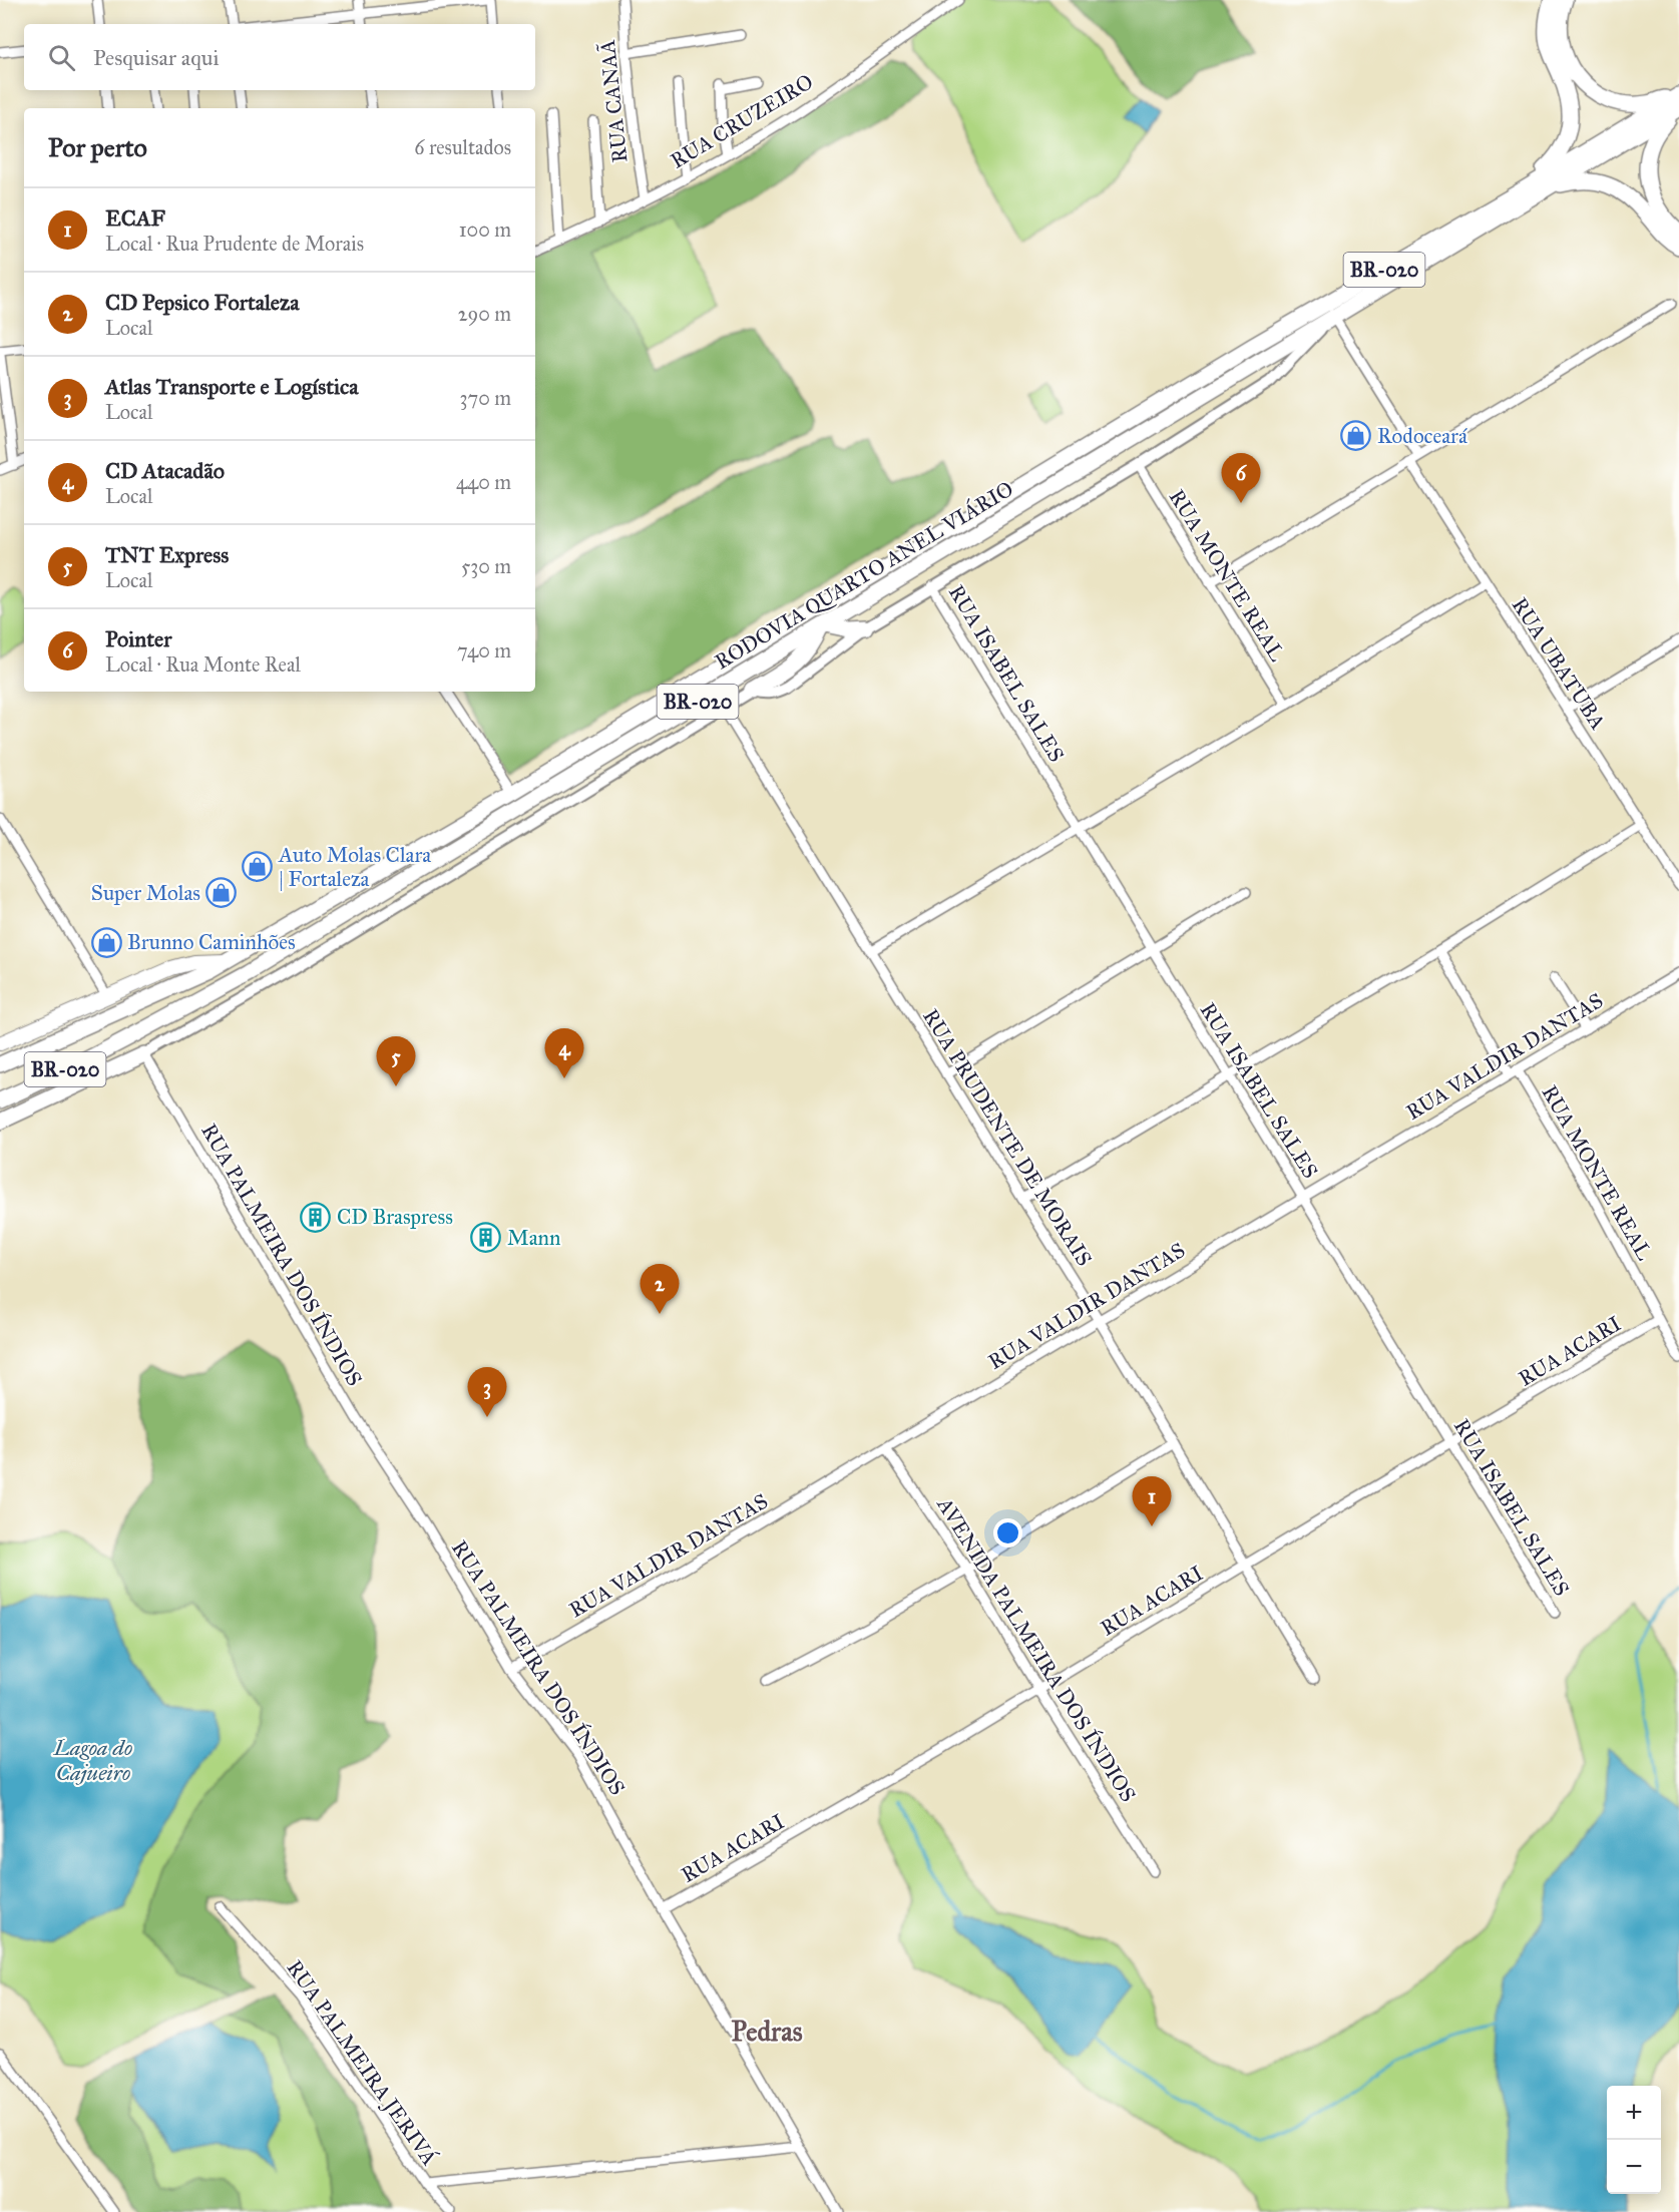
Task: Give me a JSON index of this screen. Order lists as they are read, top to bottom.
{
  "streets": {
    "highway": ["BR-020", "RODOVIA QUARTO ANEL VIÁRIO"],
    "street": [
      "RUA CANAÃ",
      "RUA CRUZEIRO",
      "RUA MONTE REAL",
      "RUA UBATUBA",
      "RUA ISABEL SALES",
      "RUA VALDIR DANTAS",
      "RUA PRUDENTE DE MORAIS",
      "RUA PALMEIRA DOS ÍNDIOS",
      "RUA ACARI",
      "AVENIDA PALMEIRA DOS ÍNDIOS",
      "RUA PALMEIRA JERIVÁ"
    ]
  },
  "crossings": [
    ["RUA CANAÃ", "RUA CRUZEIRO"],
    ["BR-020", "RODOVIA QUARTO ANEL VIÁRIO"],
    ["RUA MONTE REAL", "RUA VALDIR DANTAS"],
    ["RUA MONTE REAL", "RUA ACARI"],
    ["RUA ISABEL SALES", "RUA VALDIR DANTAS"],
    ["RUA ISABEL SALES", "RUA ACARI"],
    ["RUA VALDIR DANTAS", "RUA PRUDENTE DE MORAIS"],
    ["RUA VALDIR DANTAS", "RUA PALMEIRA DOS ÍNDIOS"],
    ["RUA VALDIR DANTAS", "AVENIDA PALMEIRA DOS ÍNDIOS"],
    ["RUA PRUDENTE DE MORAIS", "RUA ACARI"],
    ["RUA PALMEIRA DOS ÍNDIOS", "RUA ACARI"],
    ["RUA ACARI", "AVENIDA PALMEIRA DOS ÍNDIOS"]
  ],
  "districts": ["Pedras"],
  "water": ["Lagoa do Cajueiro"],
  "places": {
    "shop": [
      "Rodoceará",
      "Auto Molas Clara | Fortaleza",
      "Super Molas",
      "Brunno Caminhões"
    ],
    "building": ["CD Braspress", "Mann"]
  },
  "page": {
    "search": "Pesquisar aqui",
    "heading": ["Por perto", "6 resultados"],
    "list": [
      {
        "mark": "1",
        "name": "ECAF",
        "note": "Local · Rua Prudente de Morais",
        "value": "100 m"
      },
      {
        "mark": "2",
        "name": "CD Pepsico Fortaleza",
        "note": "Local",
        "value": "290 m"
      },
      {
        "mark": "3",
        "name": "Atlas Transporte e Logística",
        "note": "Local",
        "value": "370 m"
      },
      {
        "mark": "4",
        "name": "CD Atacadão",
        "note": "Local",
        "value": "440 m"
      },
      {
        "mark": "5",
        "name": "TNT Express",
        "note": "Local",
        "value": "530 m"
      },
      {
        "mark": "6",
        "name": "Pointer",
        "note": "Local · Rua Monte Real",
        "value": "740 m"
      }
    ],
    "pins": [
      "6",
      "4",
      "5",
      "2",
      "3",
      "1"
    ],
    "map_buttons": ["+", "−"]
  }
}
